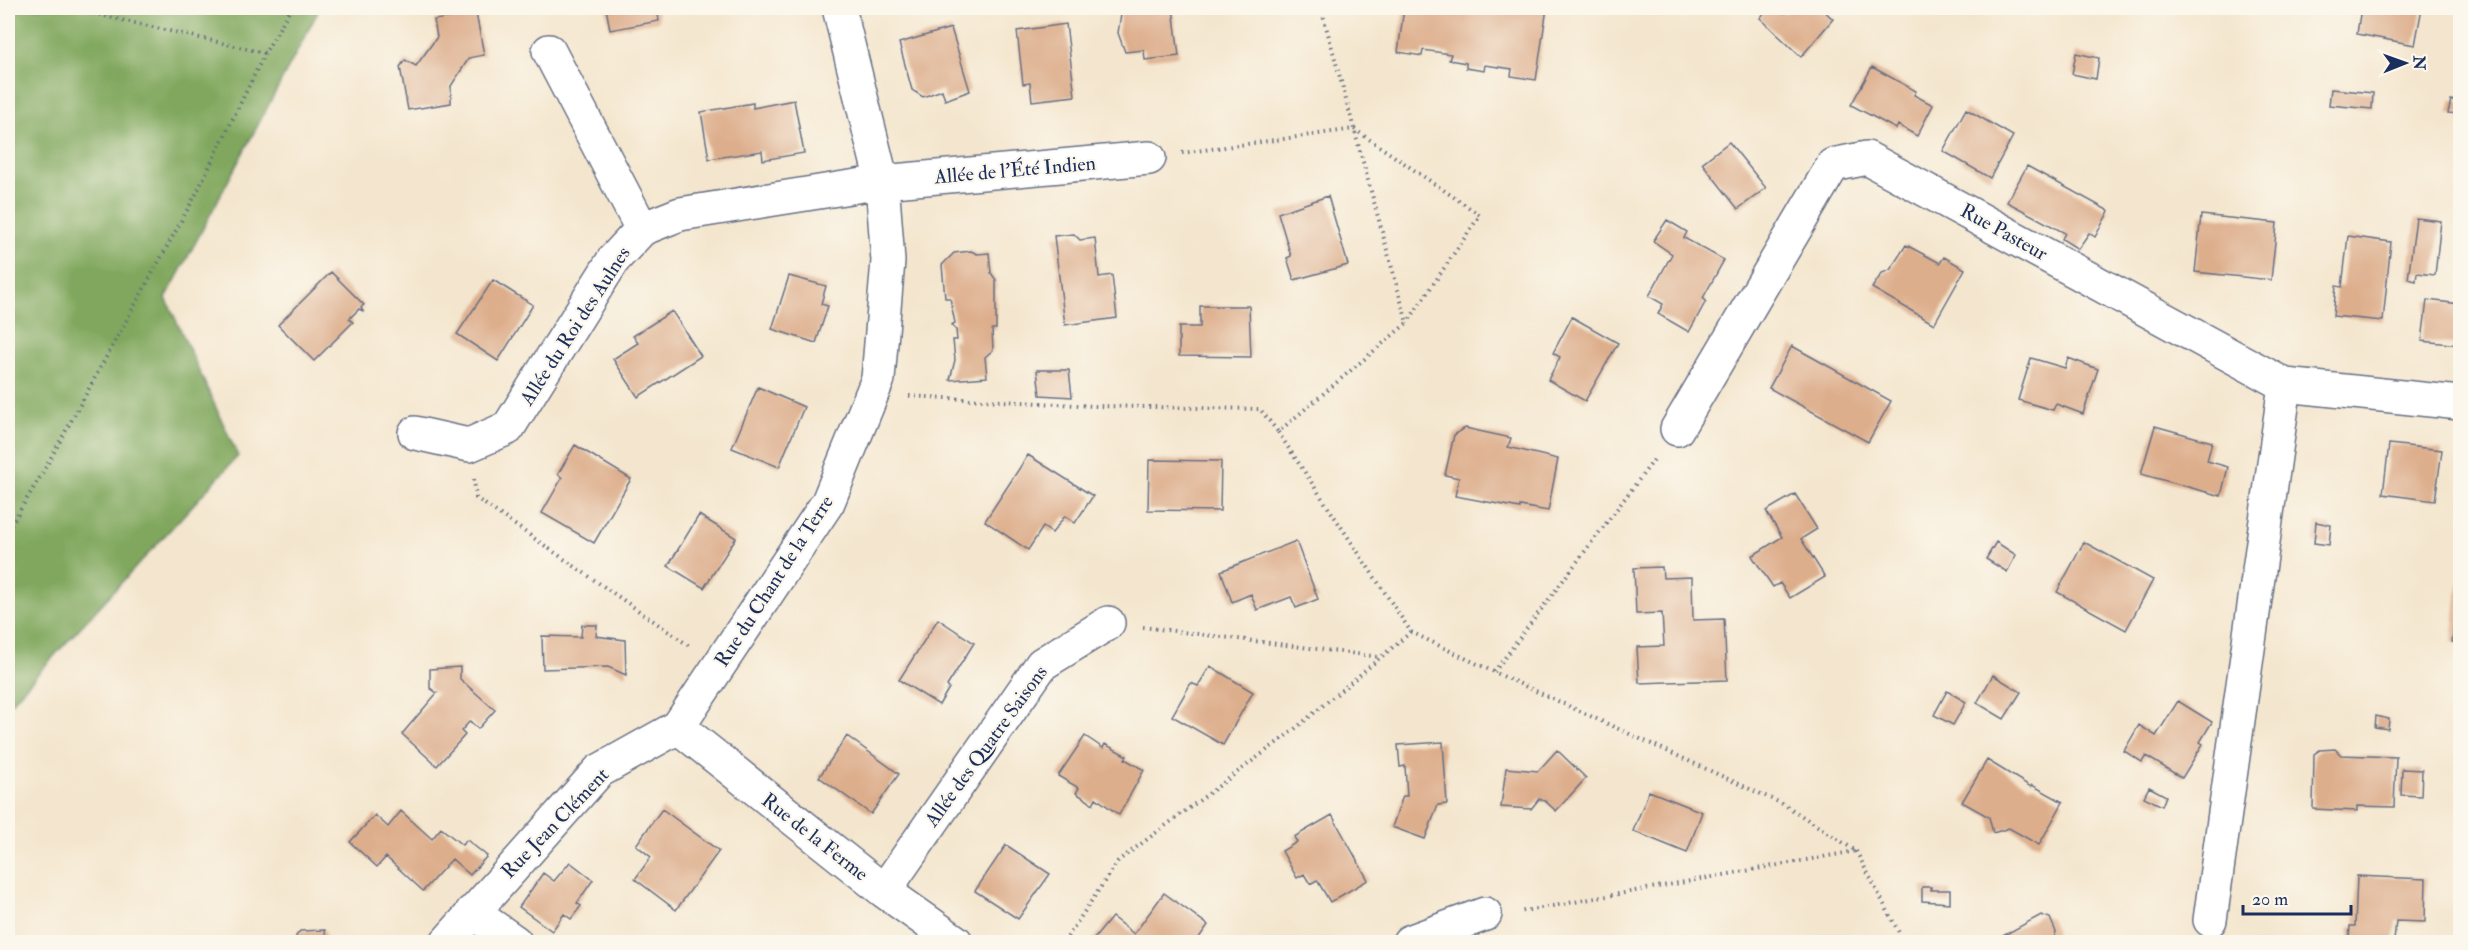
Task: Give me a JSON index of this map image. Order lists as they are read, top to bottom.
{
  "streets": {
    "street": [
      "Allée de l'Été Indien",
      "Rue Pasteur",
      "Allée du Roi des Aulnes",
      "Rue du Chant de la Terre",
      "Allée des Quatre Saisons",
      "Rue Jean Clément",
      "Rue de la Ferme"
    ]
  },
  "crossings": [
    ["Allée de l'Été Indien", "Allée du Roi des Aulnes"],
    ["Allée de l'Été Indien", "Rue du Chant de la Terre"],
    ["Allée du Roi des Aulnes", "Rue du Chant de la Terre"],
    ["Rue du Chant de la Terre", "Rue Jean Clément"],
    ["Rue du Chant de la Terre", "Rue de la Ferme"],
    ["Allée des Quatre Saisons", "Rue de la Ferme"],
    ["Rue Jean Clément", "Rue de la Ferme"]
  ],
  "scale_bar": "20 m",
  "north": "right"
}
